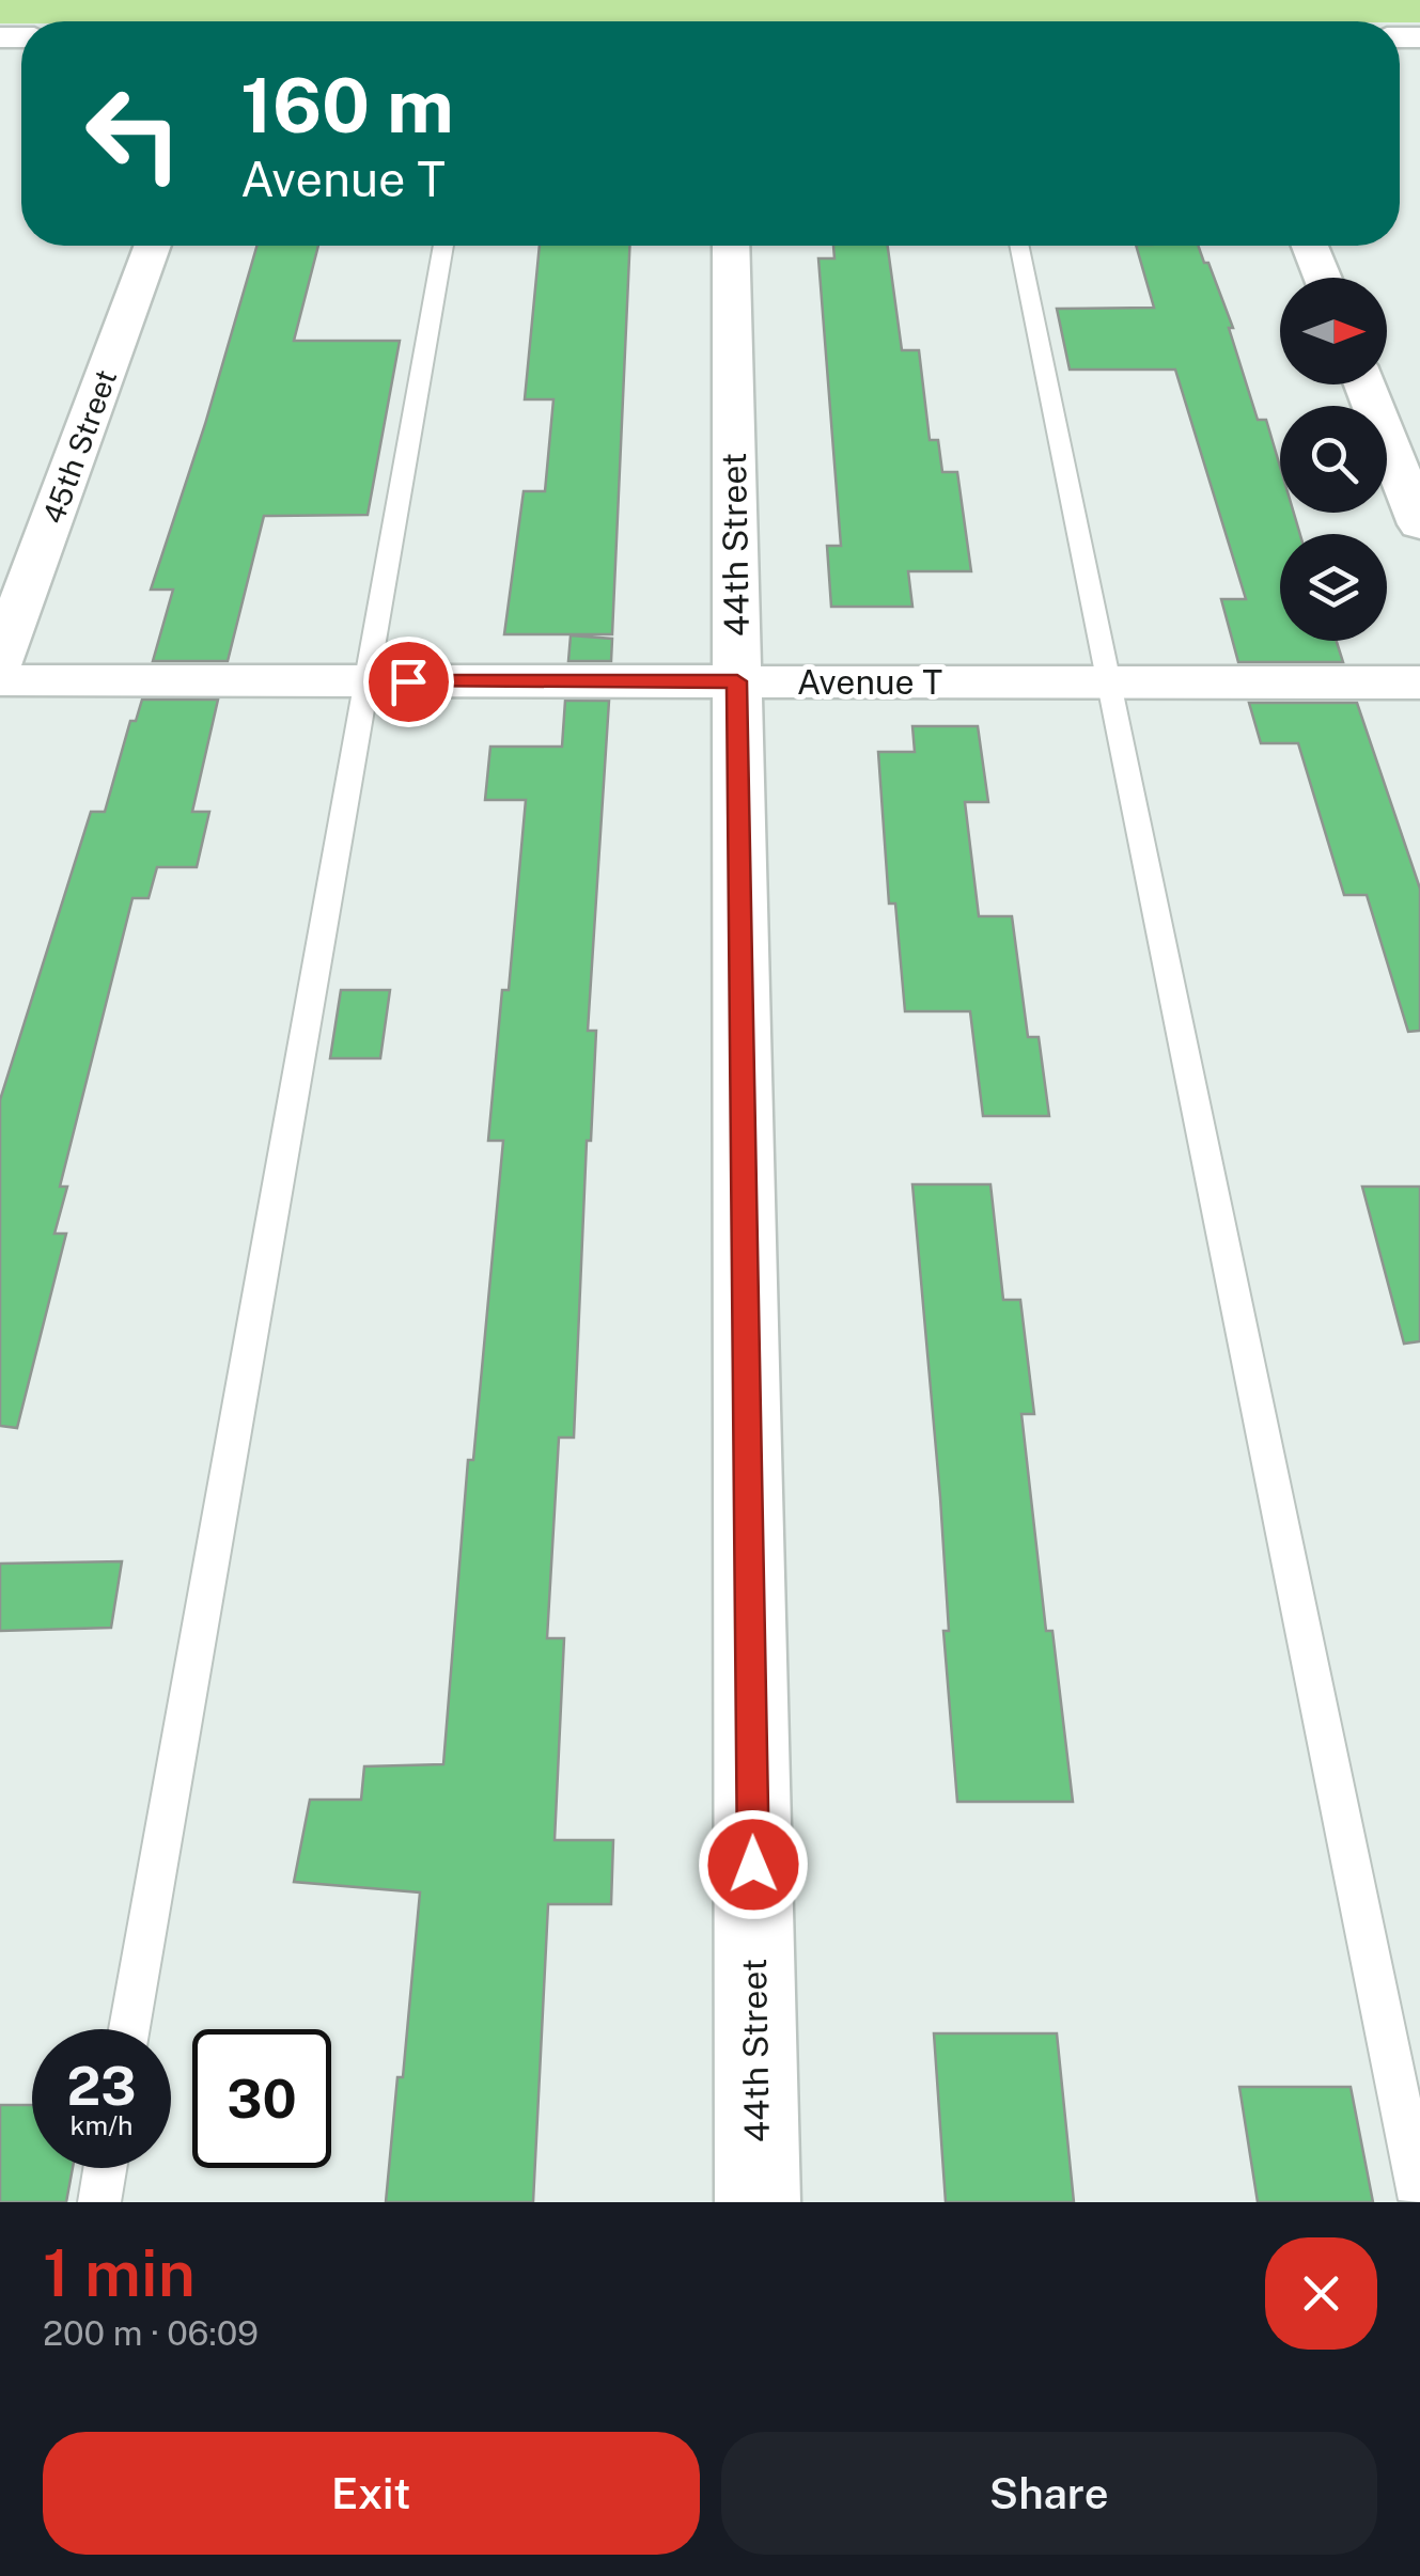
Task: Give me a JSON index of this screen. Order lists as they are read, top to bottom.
{
  "streets": {
    "street": ["45th Street", "44th Street", "Avenue T"]
  },
  "crossings": [
    ["44th Street", "Avenue T"]
  ],
  "north": "right",
  "page": {
    "turn": ["160 m", "Avenue T"],
    "speed": "23 km/h",
    "limit": "30",
    "heading": ["1 min", "200 m · 06:09"],
    "buttons": ["Exit", "Share"]
  }
}
